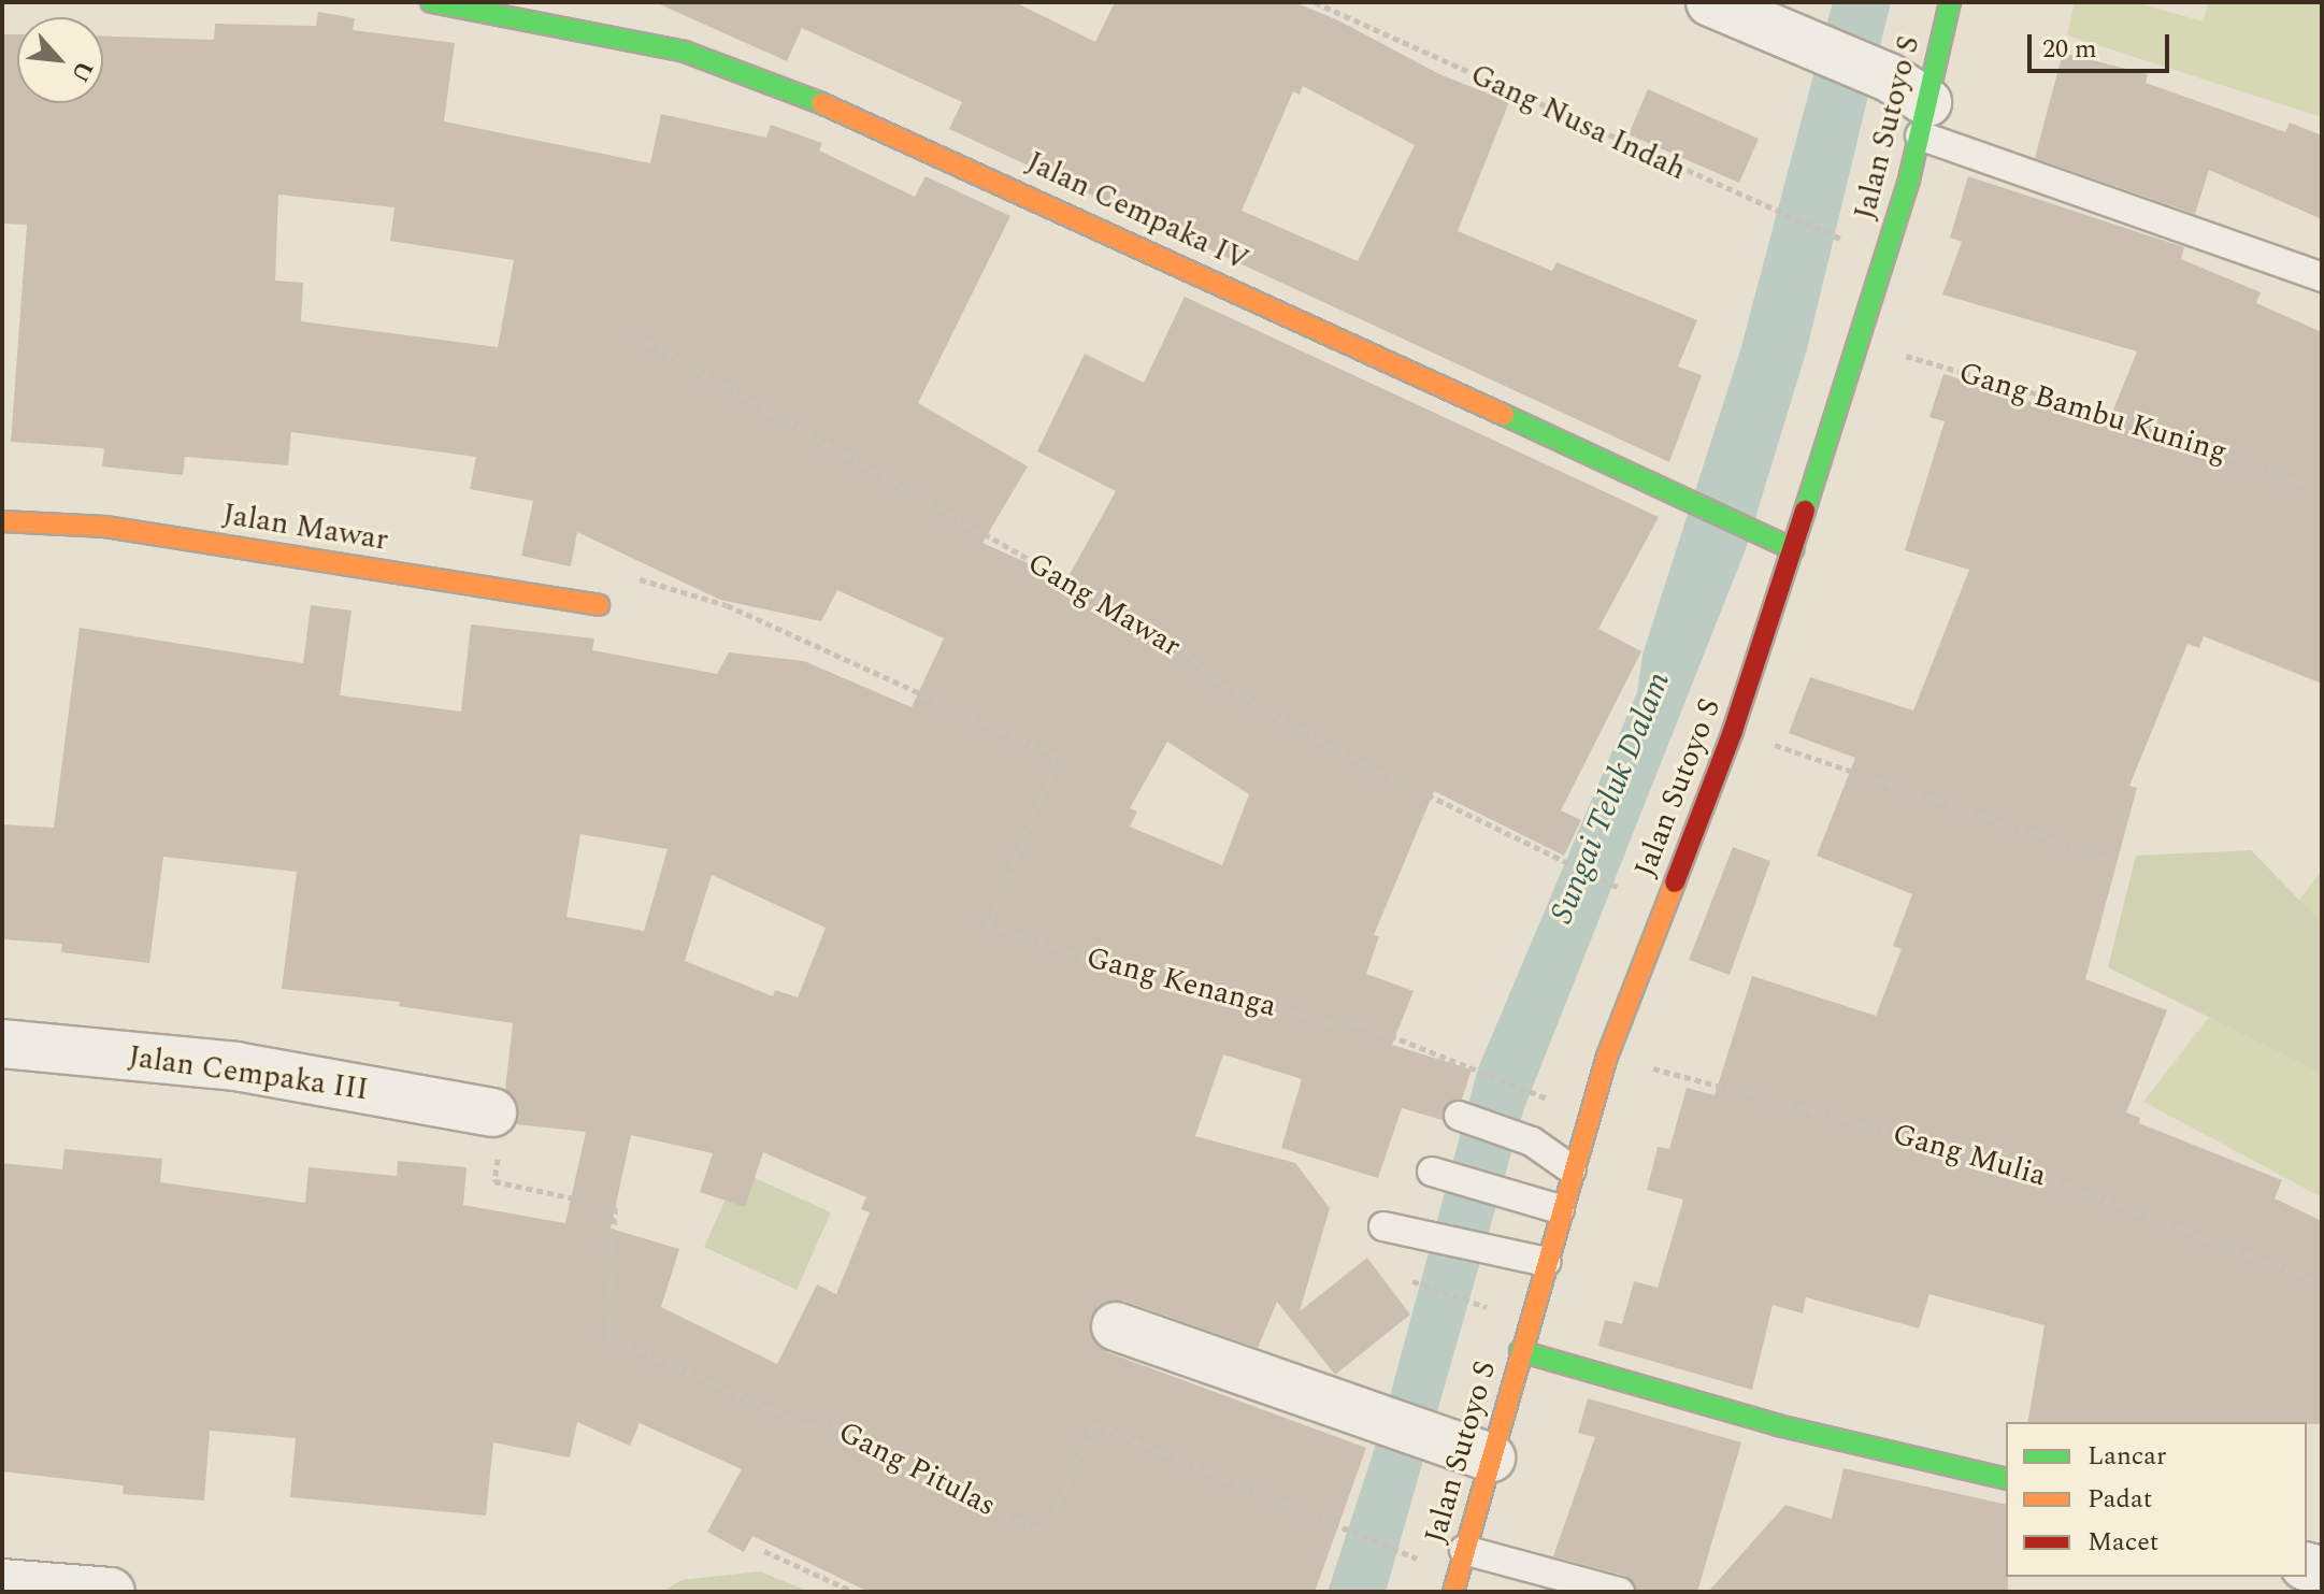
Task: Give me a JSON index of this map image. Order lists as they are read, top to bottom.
{
  "streets": {
    "main road": ["Jalan Sutoyo S", "Jalan Cempaka IV", "Jalan Mawar"],
    "street": ["Jalan Cempaka III"],
    "path": [
      "Gang Nusa Indah",
      "Gang Bambu Kuning",
      "Gang Mawar",
      "Gang Kenanga",
      "Gang Mulia",
      "Gang Pitulas"
    ]
  },
  "crossings": [
    ["Jalan Sutoyo S", "Jalan Cempaka IV"],
    ["Jalan Sutoyo S", "Gang Bambu Kuning"],
    ["Jalan Sutoyo S", "Gang Mulia"],
    ["Jalan Mawar", "Gang Kenanga"],
    ["Jalan Cempaka III", "Gang Pitulas"]
  ],
  "water": ["Sungai Teluk Dalam"],
  "legend": ["Lancar", "Padat", "Macet"],
  "scale_bar": "20 m",
  "north": "bottom right"
}
